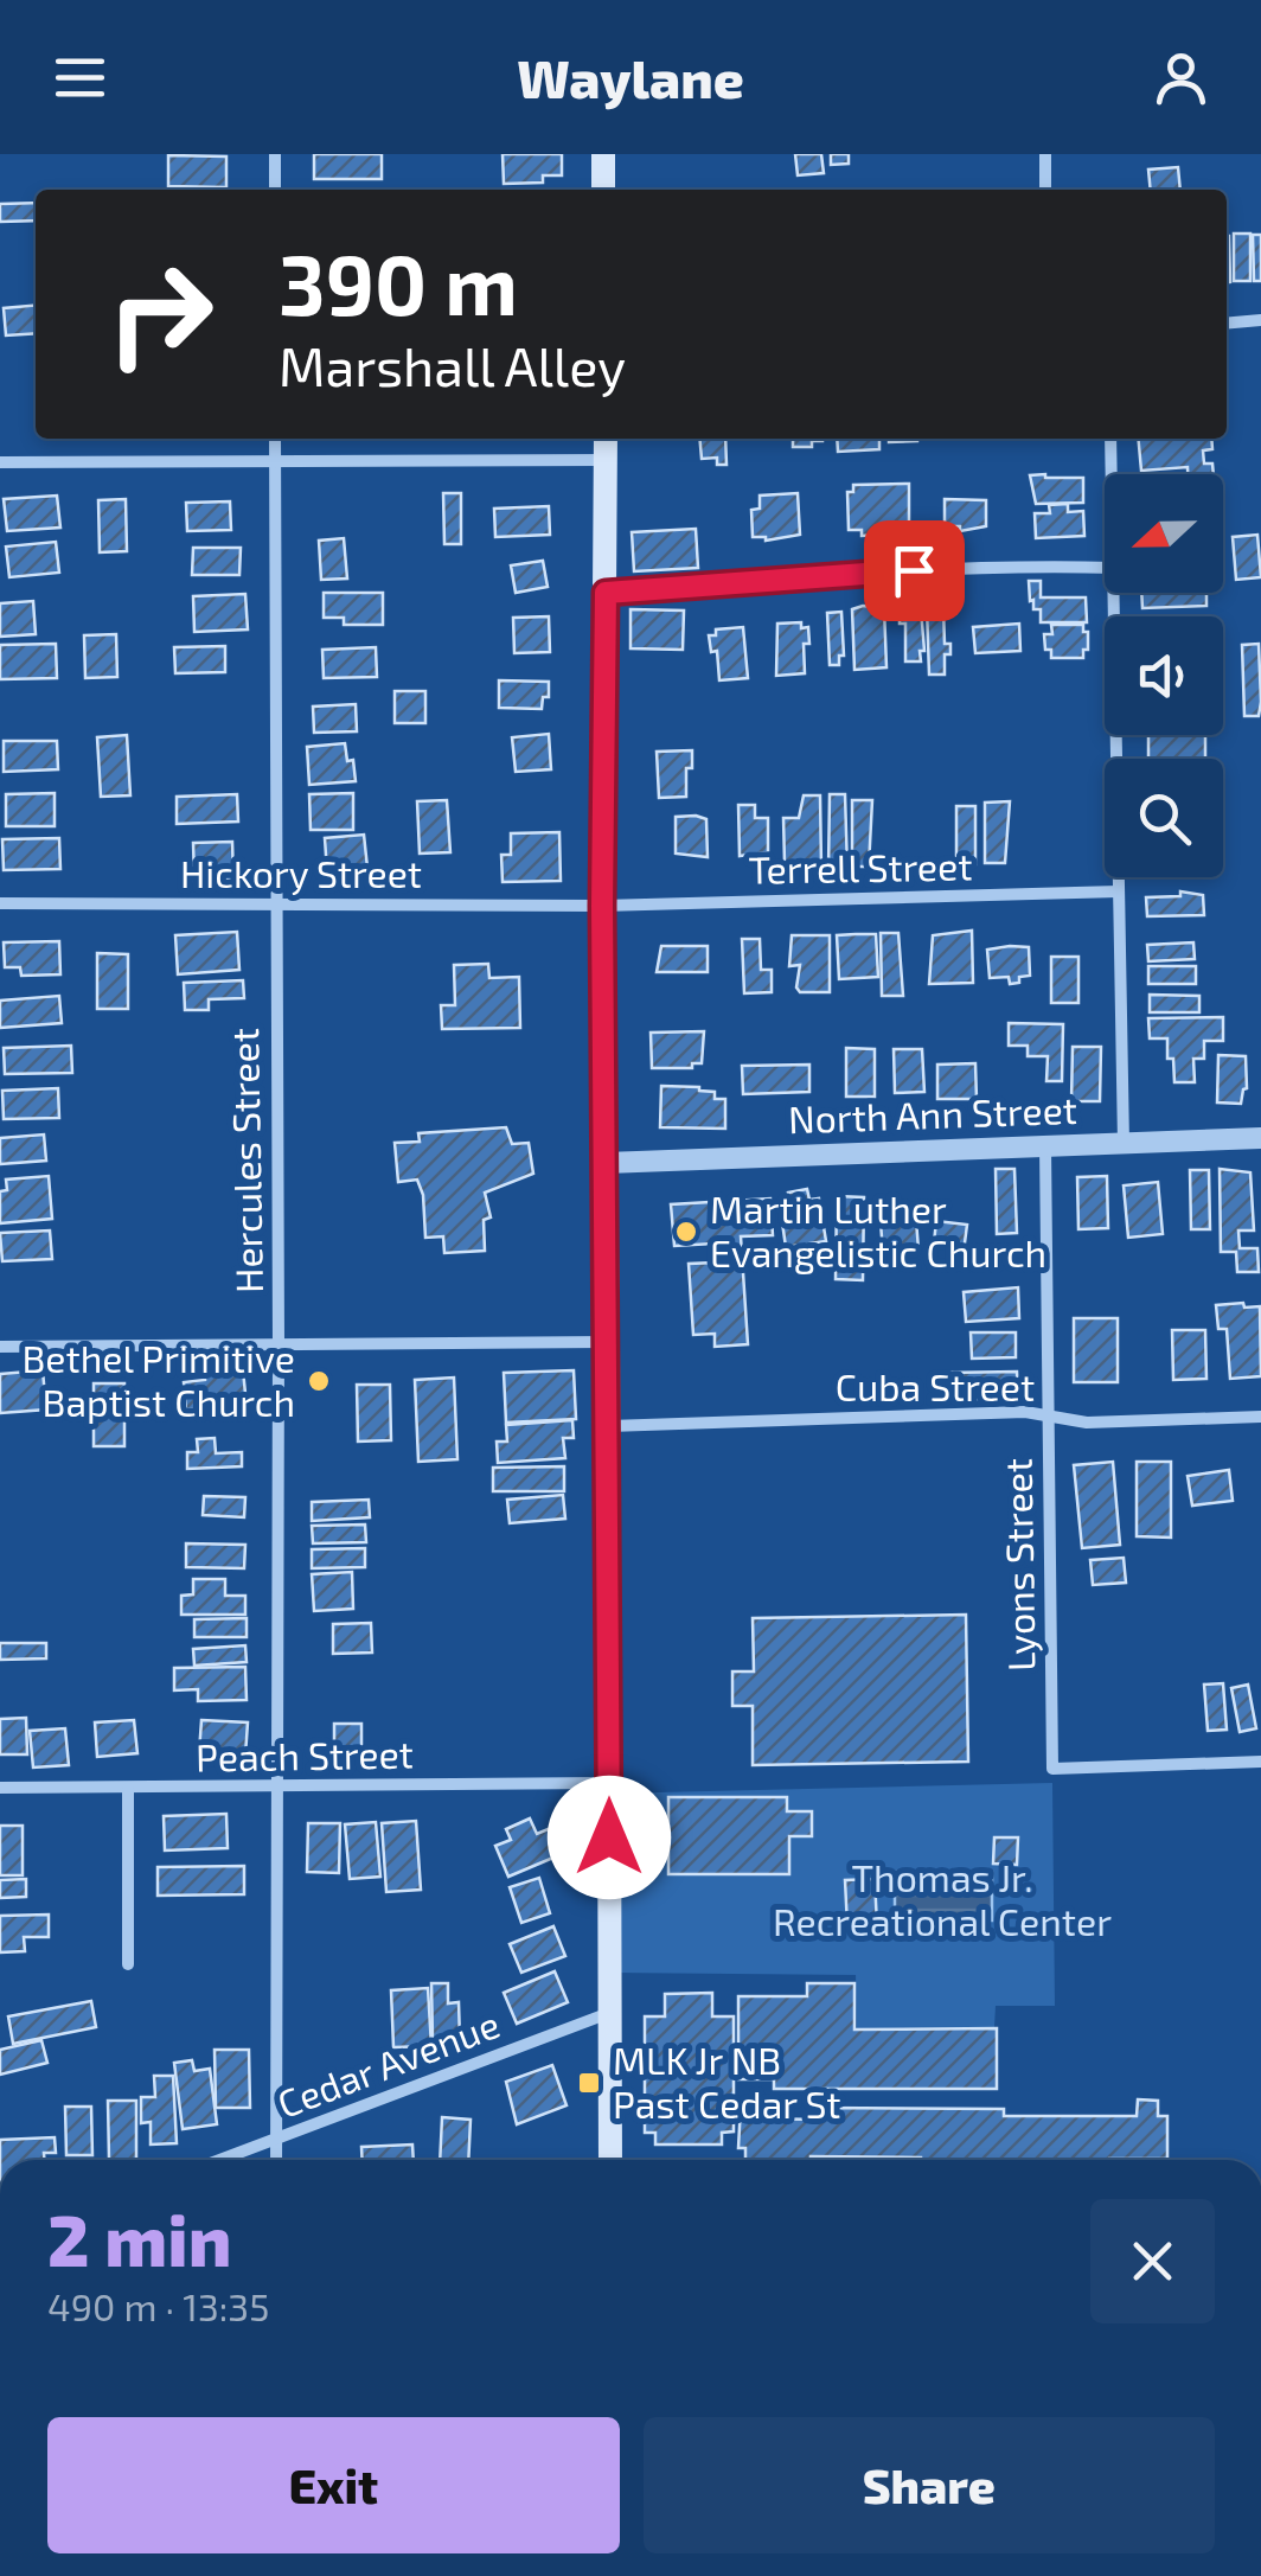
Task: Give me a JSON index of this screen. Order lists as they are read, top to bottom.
{
  "streets": {
    "street": [
      "Terrell Street",
      "Hickory Street",
      "North Ann Street",
      "Hercules Street",
      "Cuba Street",
      "Lyons Street",
      "Peach Street",
      "Cedar Avenue"
    ]
  },
  "crossings": [
    ["Terrell Street", "Hickory Street"],
    ["Hickory Street", "Hercules Street"],
    ["North Ann Street", "Lyons Street"],
    ["Hercules Street", "Peach Street"],
    ["Hercules Street", "Cedar Avenue"],
    ["Cuba Street", "Lyons Street"]
  ],
  "parks": ["Thomas Jr. Recreational Center"],
  "places": {
    "other": ["Martin Luther Evangelistic Church", "Bethel Primitive Baptist Church"],
    "transit": ["MLK Jr NB Past Cedar St"]
  },
  "north": "left",
  "page": {
    "header": "Waylane",
    "turn": ["390 m", "Marshall Alley"],
    "heading": ["2 min", "490 m · 13:35"],
    "buttons": ["Exit", "Share"]
  }
}
